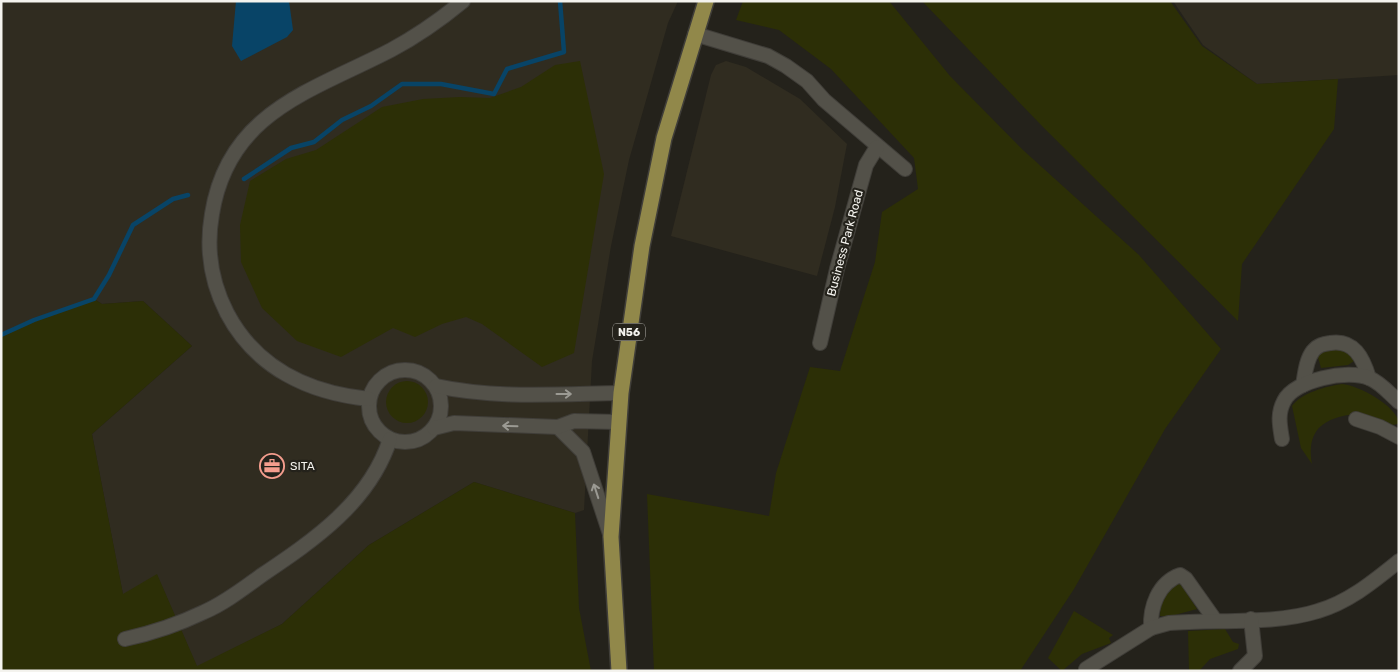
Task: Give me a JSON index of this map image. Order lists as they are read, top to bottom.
{
  "streets": {
    "main road": ["N56"],
    "street": ["Business Park Road"]
  },
  "places": {
    "office": ["SITA"]
  }
}
